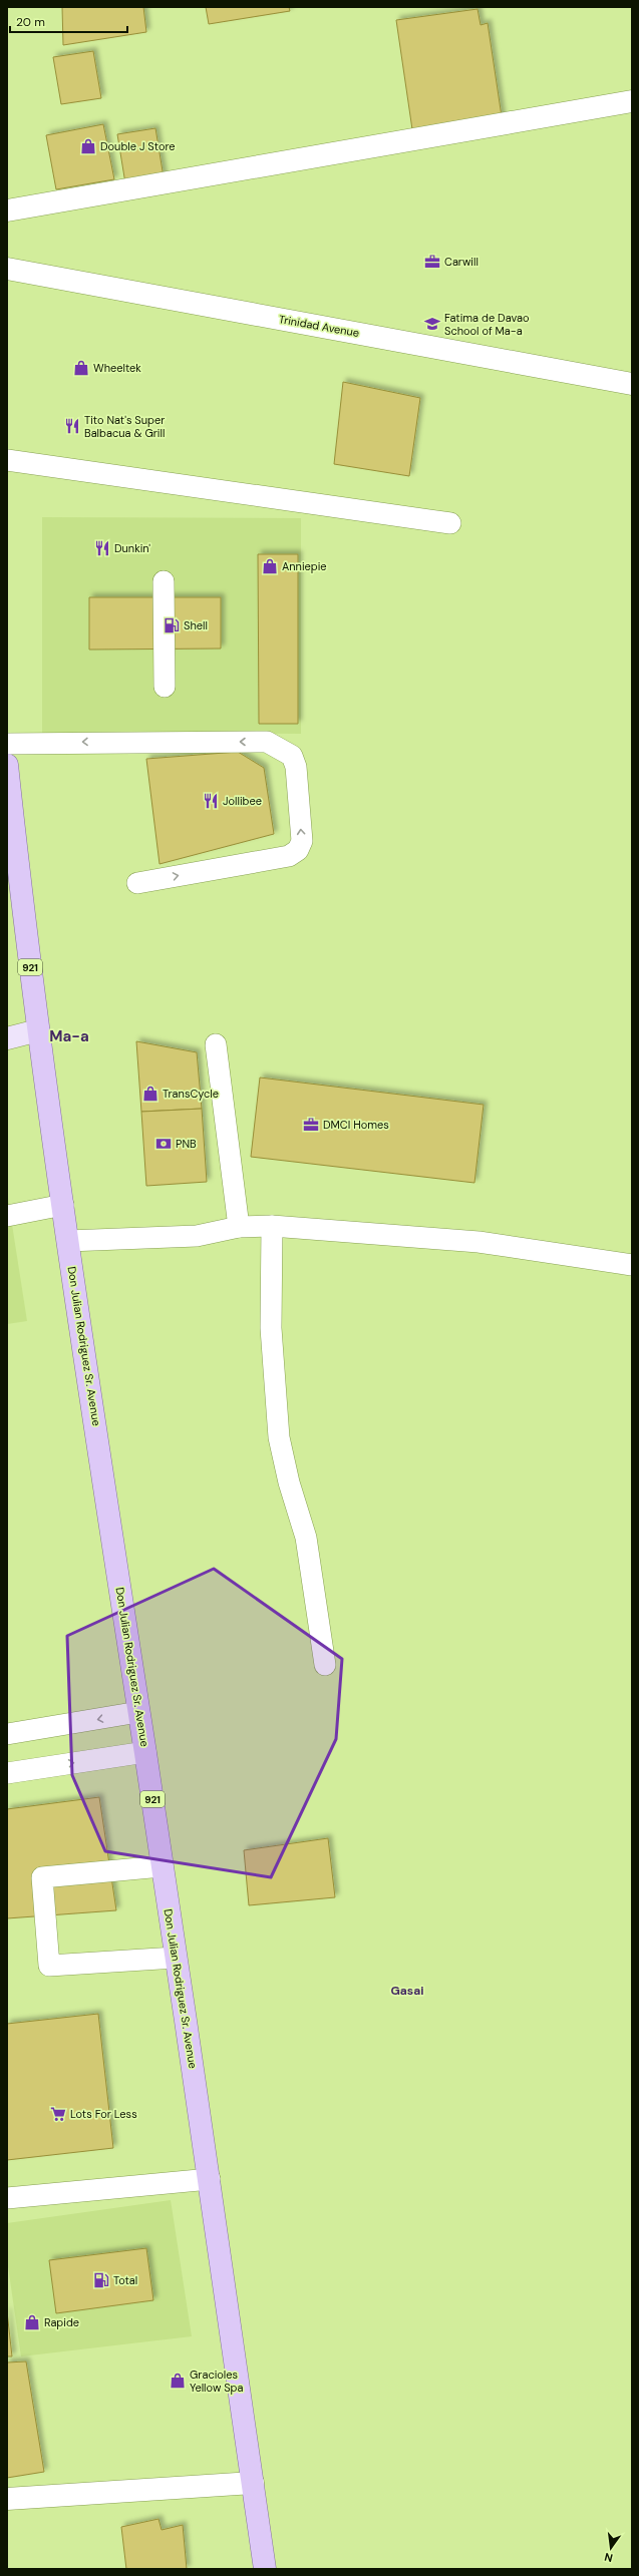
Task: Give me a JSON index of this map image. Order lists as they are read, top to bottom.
{
  "streets": {
    "main road": ["921", "Don Julian Rodriguez Sr. Avenue"],
    "street": ["Trinidad Avenue"]
  },
  "districts": ["Ma-a", "Gasai"],
  "places": {
    "shop": [
      "Double J Store",
      "Wheeltek",
      "Anniepie",
      "TransCycle",
      "Rapide",
      "Gracioles Yellow Spa"
    ],
    "office": ["Carwill", "DMCI Homes"],
    "school or university": ["Fatima de Davao School of Ma-a"],
    "restaurant": ["Tito Nat's Super Balbacua & Grill", "Dunkin'", "Jollibee"],
    "fuel station": ["Shell", "Total"],
    "bank": ["PNB"],
    "supermarket": ["Lots For Less"]
  },
  "scale_bar": "20 m",
  "north": "bottom"
}
